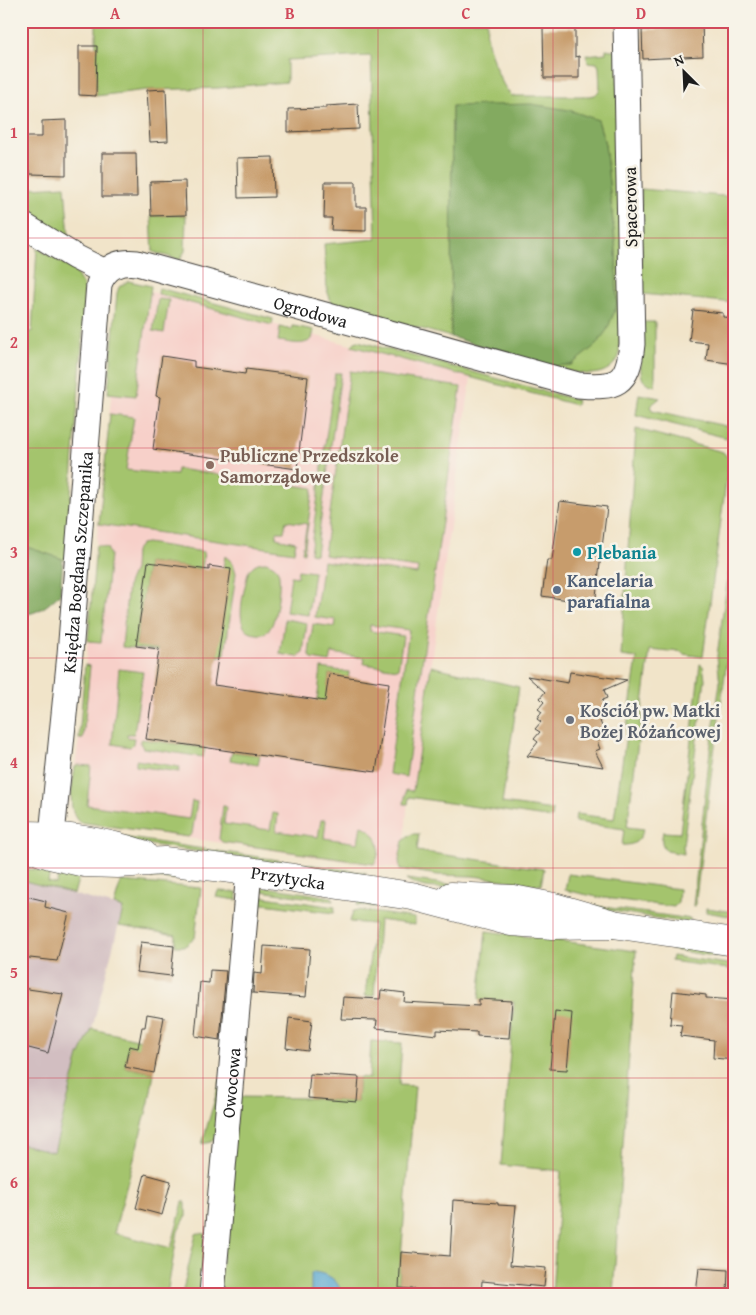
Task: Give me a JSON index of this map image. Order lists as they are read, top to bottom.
{
  "streets": {
    "main road": ["Przytycka"],
    "street": [
      "Spacerowa",
      "Ogrodowa",
      "Księdza Bogdana Szczepanika",
      "Owocowa"
    ]
  },
  "crossings": [
    ["Spacerowa", "Ogrodowa"],
    ["Ogrodowa", "Księdza Bogdana Szczepanika"],
    ["Księdza Bogdana Szczepanika", "Przytycka"],
    ["Przytycka", "Owocowa"]
  ],
  "places": [
    "Publiczne Przedszkole Samorządowe",
    "Plebania",
    "Kancelaria parafialna",
    "Kościół pw. Matki Bożej Różańcowej"
  ],
  "north": "top left",
  "grid": {
    "columns": [
      "A",
      "B",
      "C",
      "D"
    ],
    "rows": [
      "1",
      "2",
      "3",
      "4",
      "5",
      "6"
    ]
  }
}
